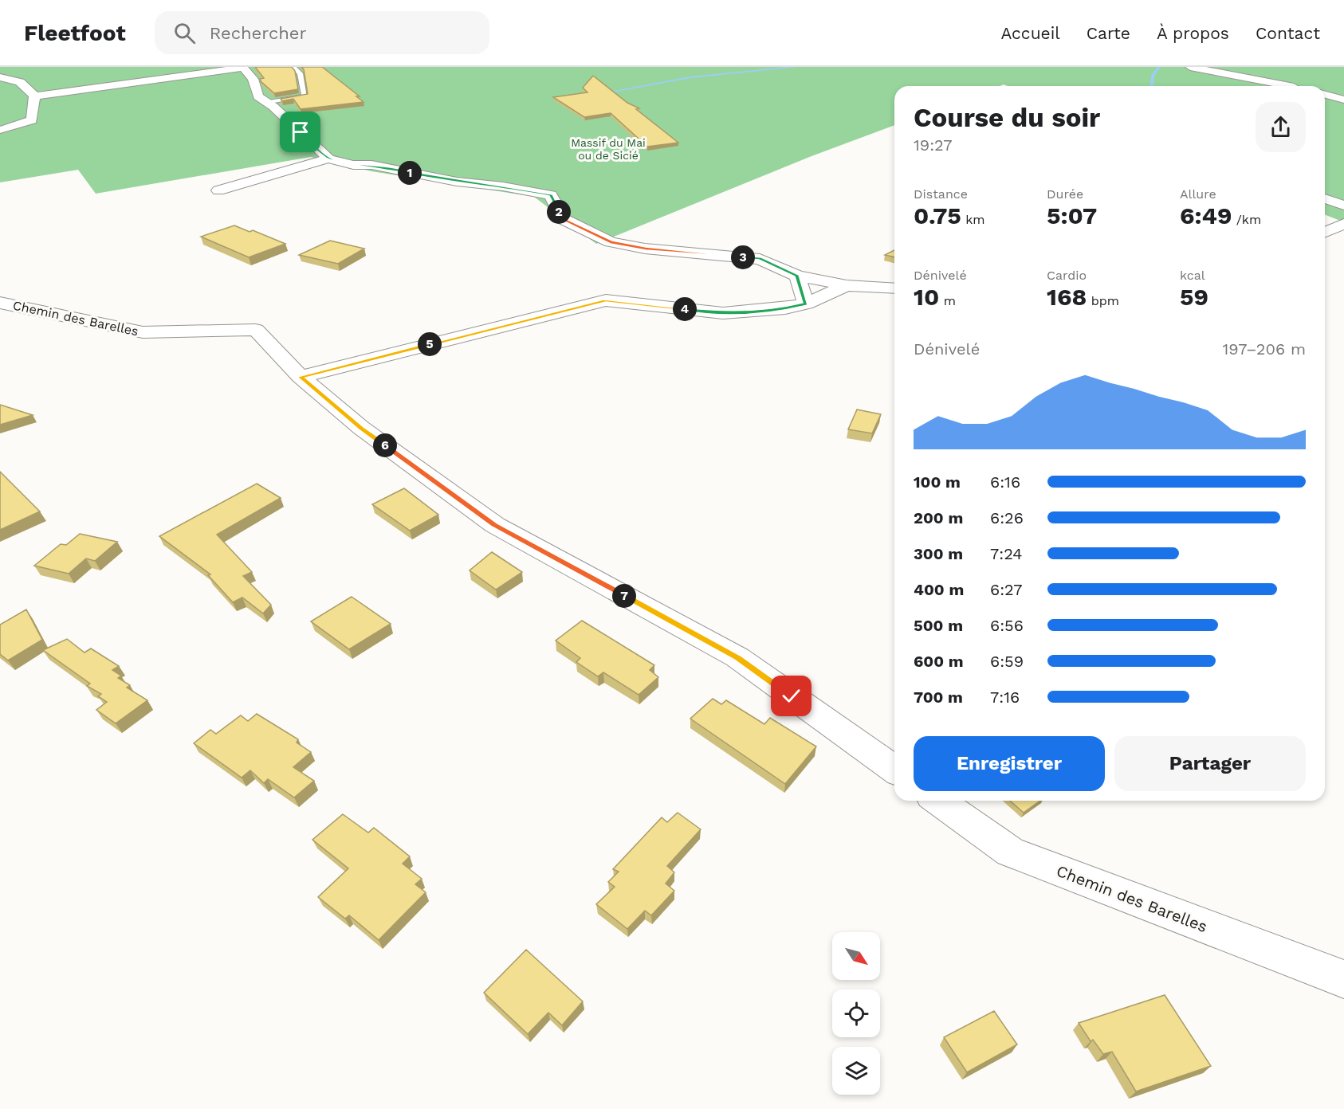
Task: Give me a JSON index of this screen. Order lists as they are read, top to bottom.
{
  "streets": {
    "street": ["Chemin des Barelles"]
  },
  "parks": ["Massif du Mai ou de Sicié"],
  "north": "bottom right",
  "page": {
    "header": "Fleetfoot",
    "search": "Rechercher",
    "nav": [
      "Accueil",
      "Carte",
      "À propos",
      "Contact"
    ],
    "heading": ["Course du soir", "19:27"],
    "pins": [
      "1",
      "2",
      "3",
      "4",
      "5",
      "6",
      "7"
    ],
    "stats": [
      ["Distance", "0.75 km"],
      ["Durée", "5:07"],
      ["Allure", "6:49 /km"],
      ["Dénivelé", "10 m"],
      ["Cardio", "168 bpm"],
      ["kcal", "59"]
    ],
    "chart": ["Dénivelé", "197–206 m"],
    "list": [
      {
        "name": "100 m",
        "note": "6:16"
      },
      {
        "name": "200 m",
        "note": "6:26"
      },
      {
        "name": "300 m",
        "note": "7:24"
      },
      {
        "name": "400 m",
        "note": "6:27"
      },
      {
        "name": "500 m",
        "note": "6:56"
      },
      {
        "name": "600 m",
        "note": "6:59"
      },
      {
        "name": "700 m",
        "note": "7:16"
      }
    ],
    "buttons": ["Enregistrer", "Partager"]
  }
}
